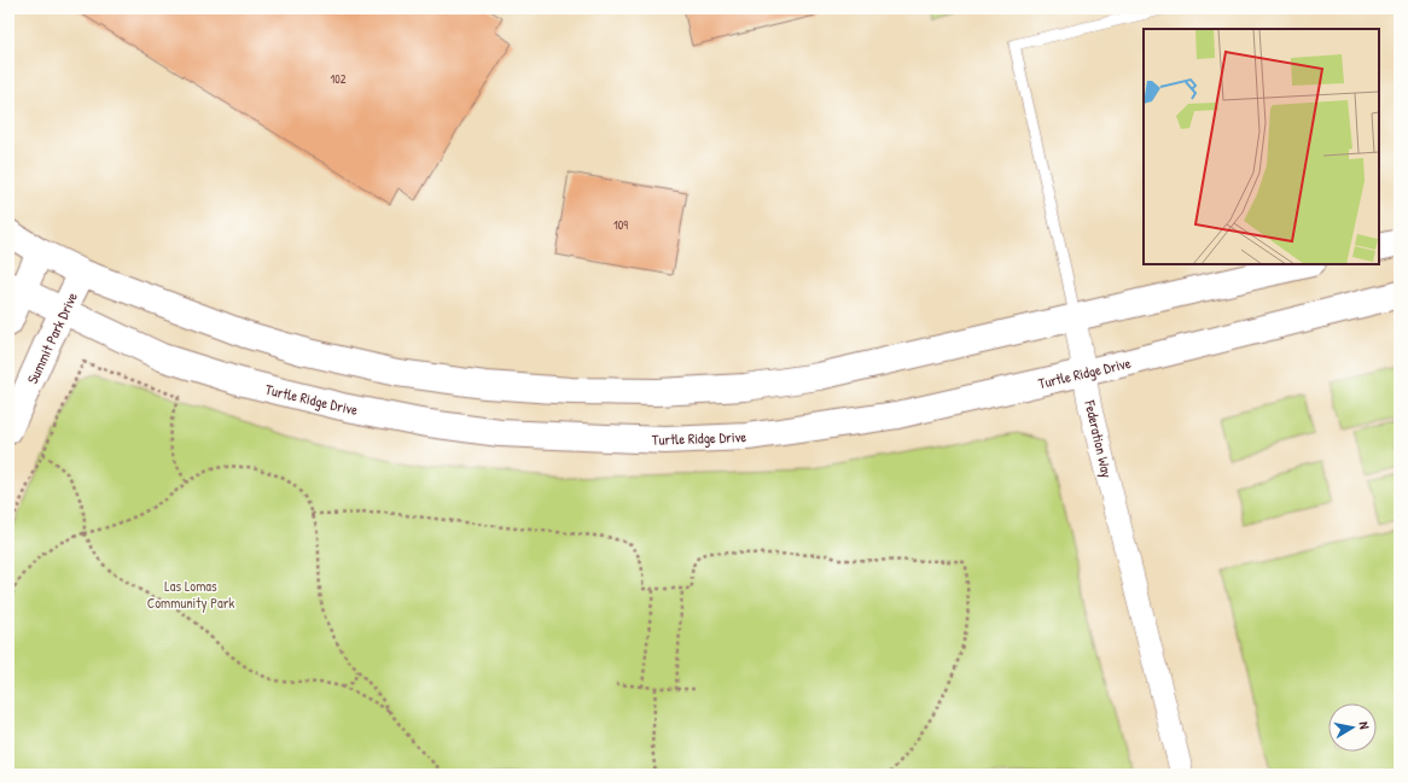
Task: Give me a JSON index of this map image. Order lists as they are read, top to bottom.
{
  "streets": {
    "street": ["Summit Park Drive", "Turtle Ridge Drive", "Federation Way"]
  },
  "crossings": [
    ["Summit Park Drive", "Turtle Ridge Drive"],
    ["Turtle Ridge Drive", "Federation Way"]
  ],
  "parks": ["Las Lomas Community Park"],
  "house_numbers": ["102", "109"],
  "north": "right"
}
